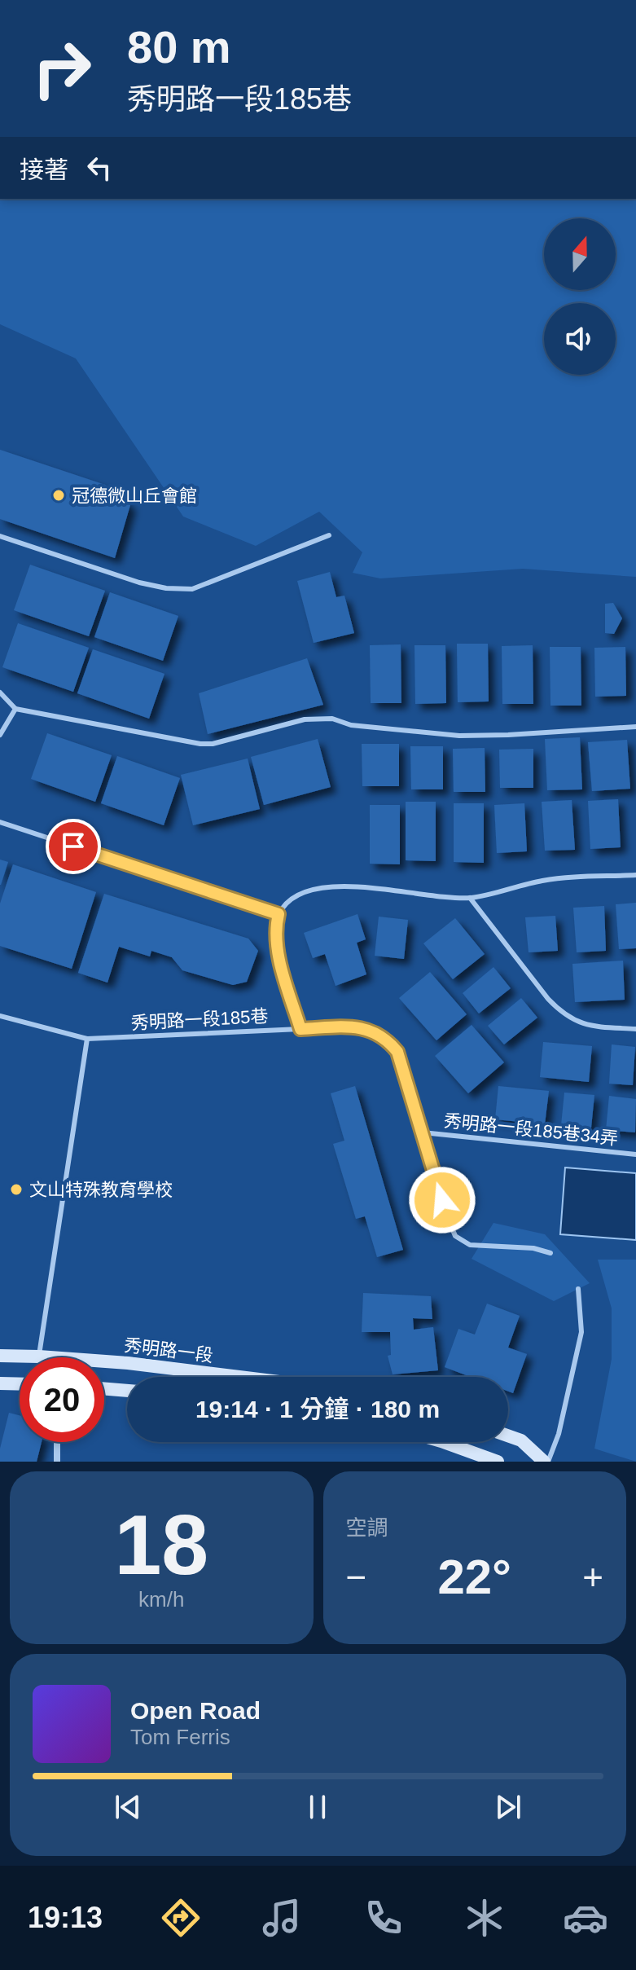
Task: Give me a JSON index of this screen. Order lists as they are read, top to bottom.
{
  "streets": {
    "main road": ["秀明路一段"],
    "lane": ["秀明路一段185巷", "秀明路一段185巷34弄"]
  },
  "crossings": [
    ["秀明路一段185巷", "秀明路一段185巷34弄"]
  ],
  "places": ["冠德微山丘會館", "文山特殊教育學校"],
  "north": "top",
  "page": {
    "turn": ["80 m", "秀明路一段185巷"],
    "then": "接著",
    "limit": "20",
    "trip": "19:14 · 1 分鐘 · 180 m",
    "tile": [
      ["18", "km/h"],
      "空調"
    ],
    "heat": ["−", "22°", "+"],
    "song": ["Open Road", "Tom Ferris"],
    "tabs": "19:13"
  }
}
